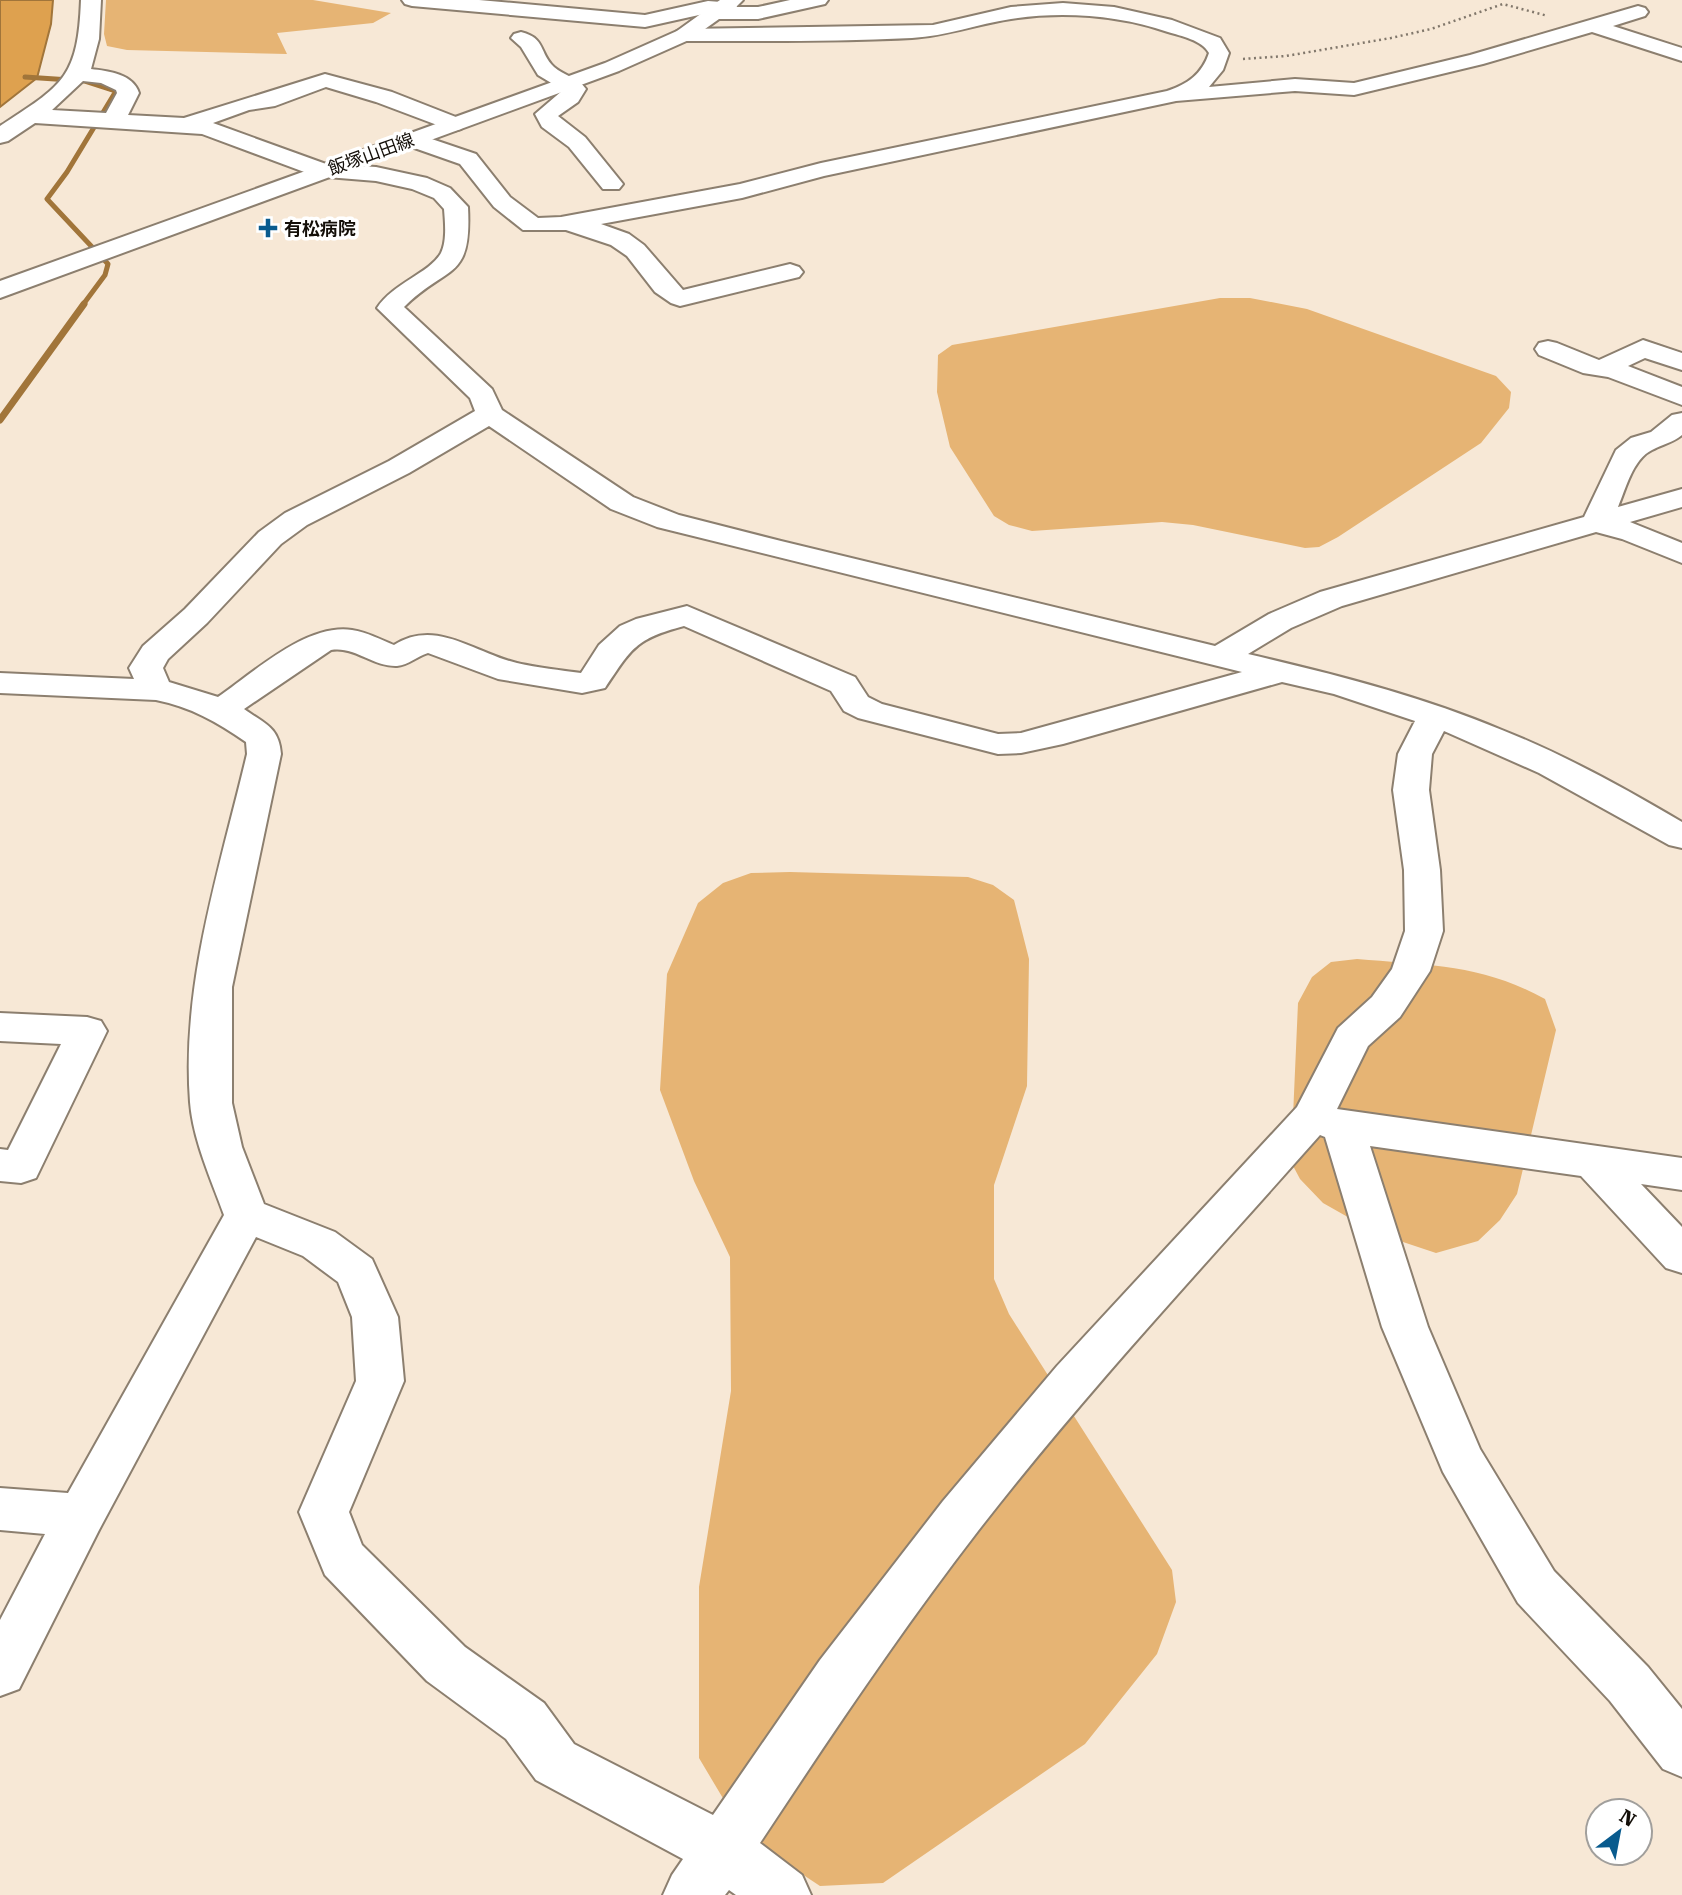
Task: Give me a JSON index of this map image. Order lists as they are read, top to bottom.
{
  "streets": {
    "street": ["飯塚山田線"]
  },
  "places": {
    "health": ["有松病院"]
  },
  "north": "top right"
}
